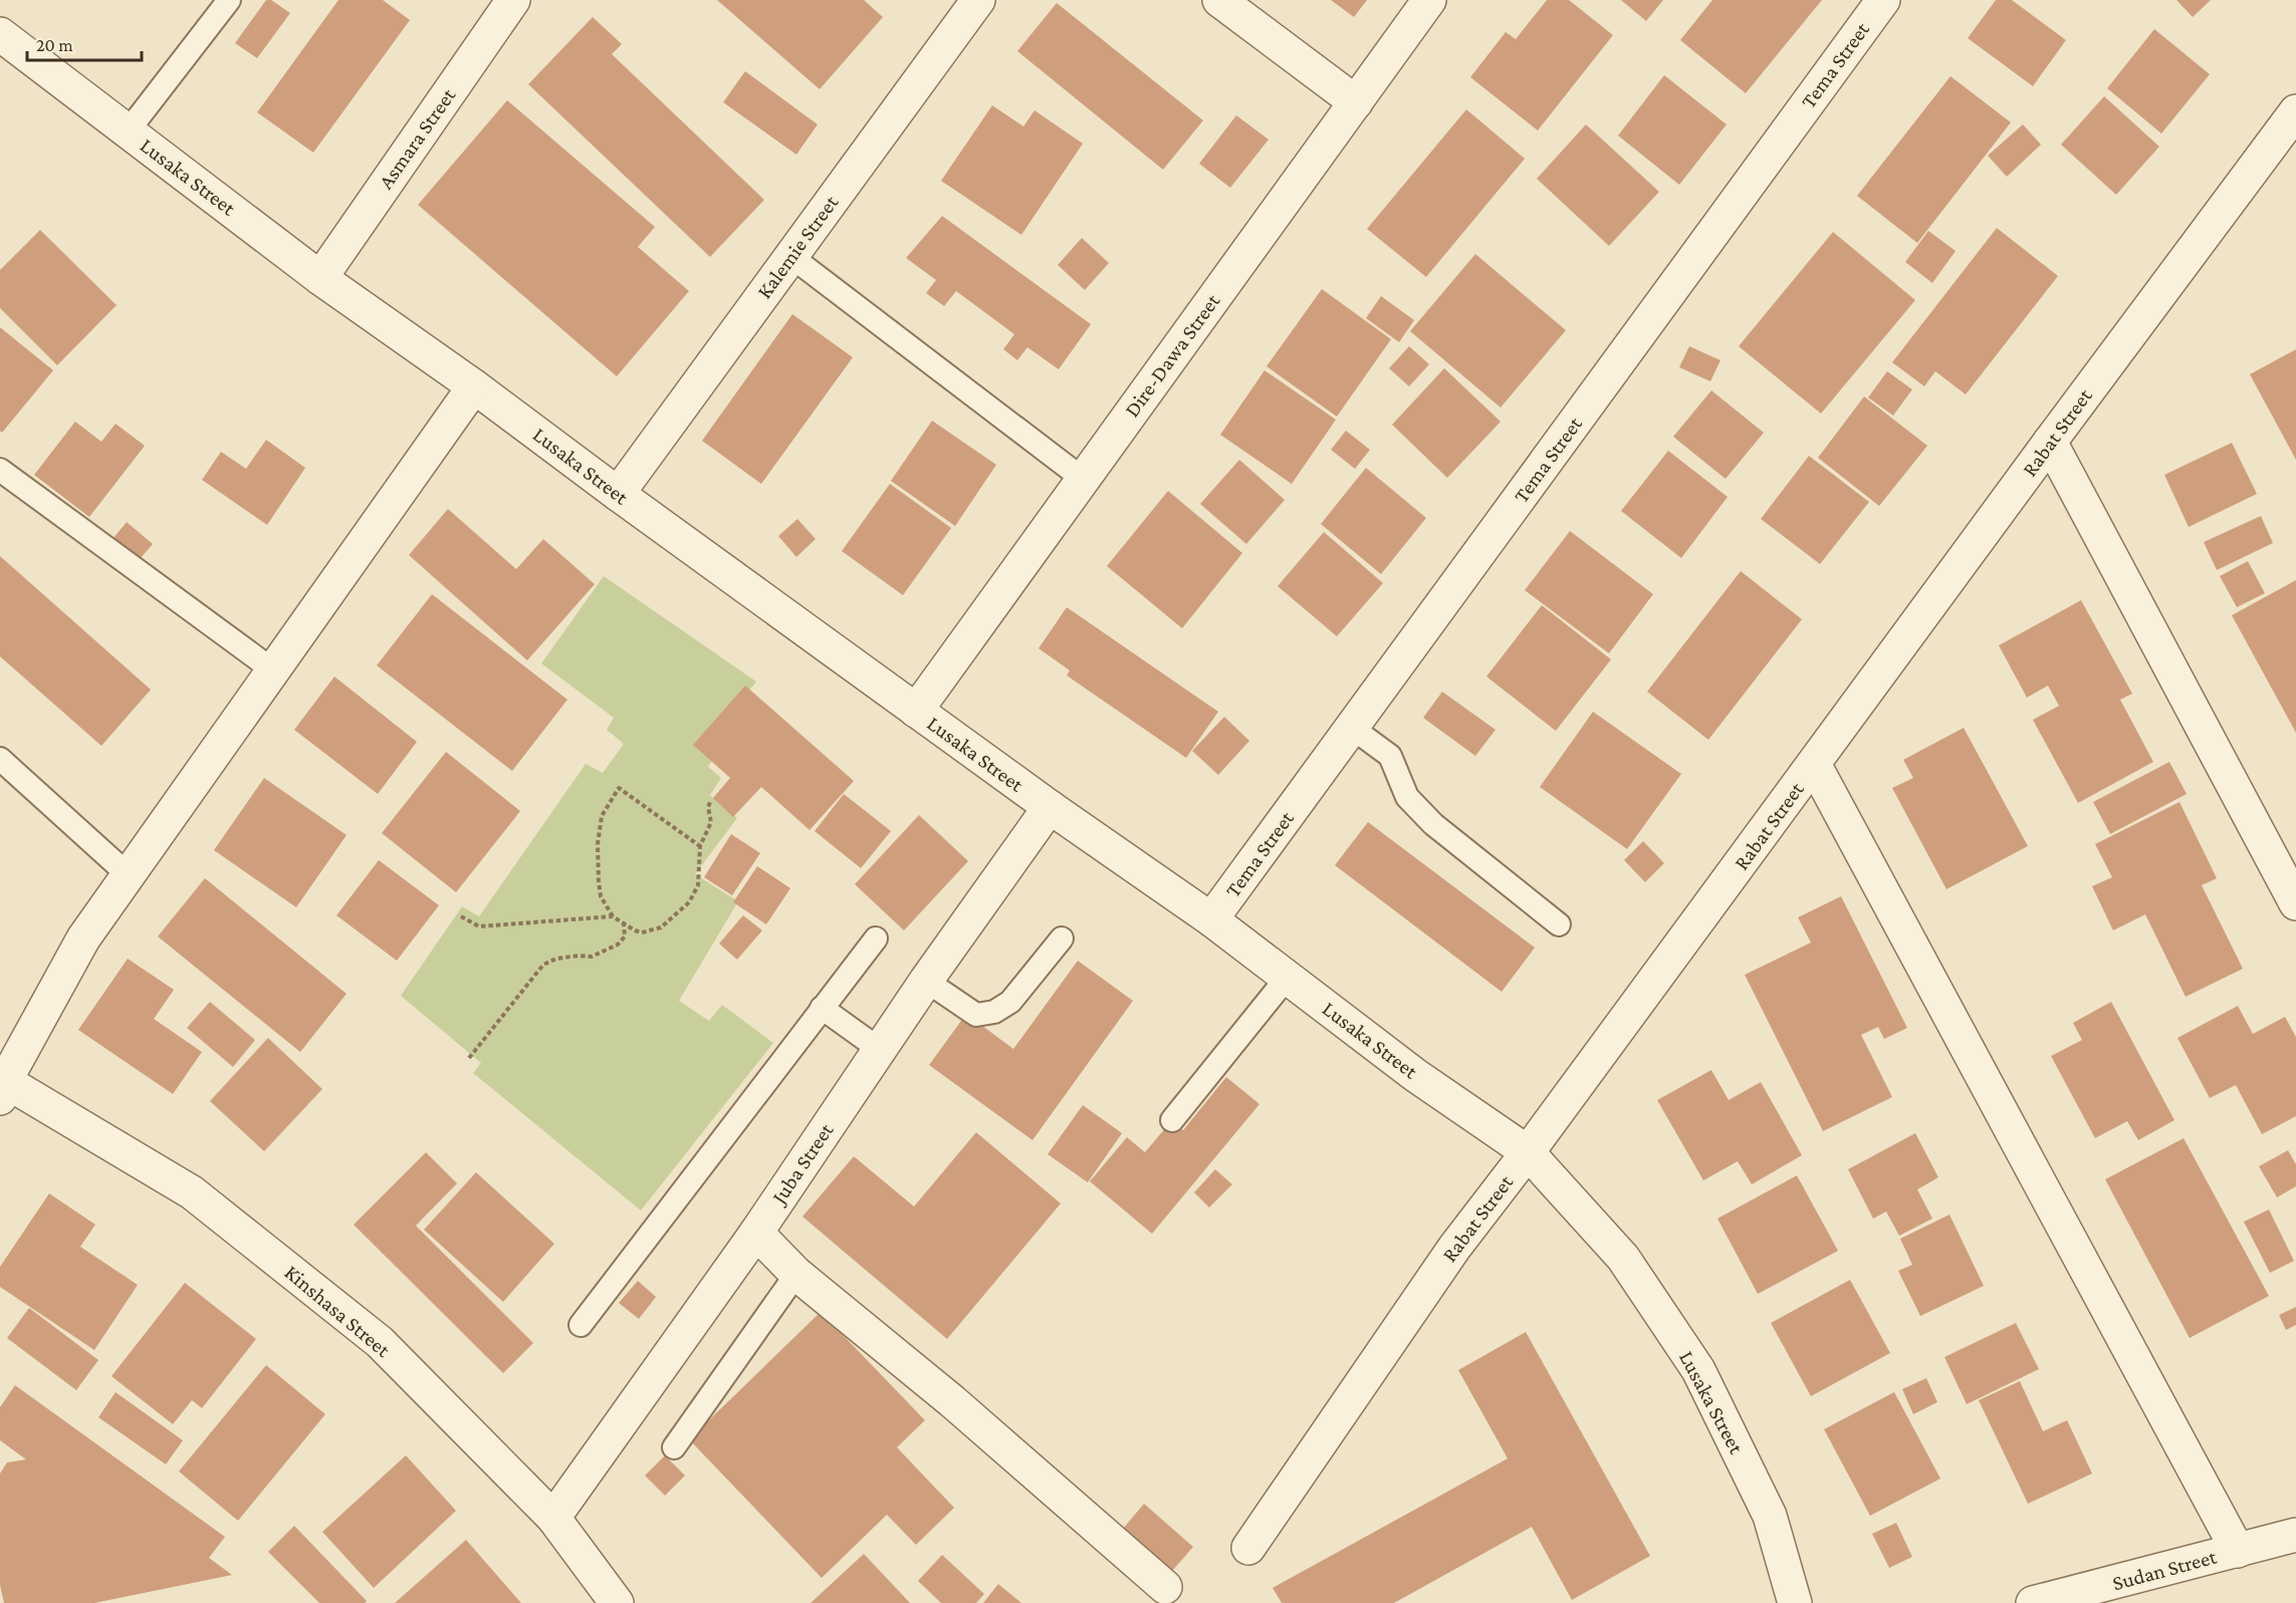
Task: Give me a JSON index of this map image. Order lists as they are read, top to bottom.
{
  "streets": {
    "street": [
      "Tema Street",
      "Asmara Street",
      "Lusaka Street",
      "Kalemie Street",
      "Dire-Dawa Street",
      "Rabat Street",
      "Juba Street",
      "Kinshasa Street",
      "Sudan Street"
    ]
  },
  "crossings": [
    ["Tema Street", "Lusaka Street"],
    ["Asmara Street", "Lusaka Street"],
    ["Lusaka Street", "Kalemie Street"],
    ["Lusaka Street", "Dire-Dawa Street"],
    ["Lusaka Street", "Rabat Street"],
    ["Lusaka Street", "Juba Street"],
    ["Juba Street", "Kinshasa Street"]
  ],
  "scale_bar": "20 m"
}
